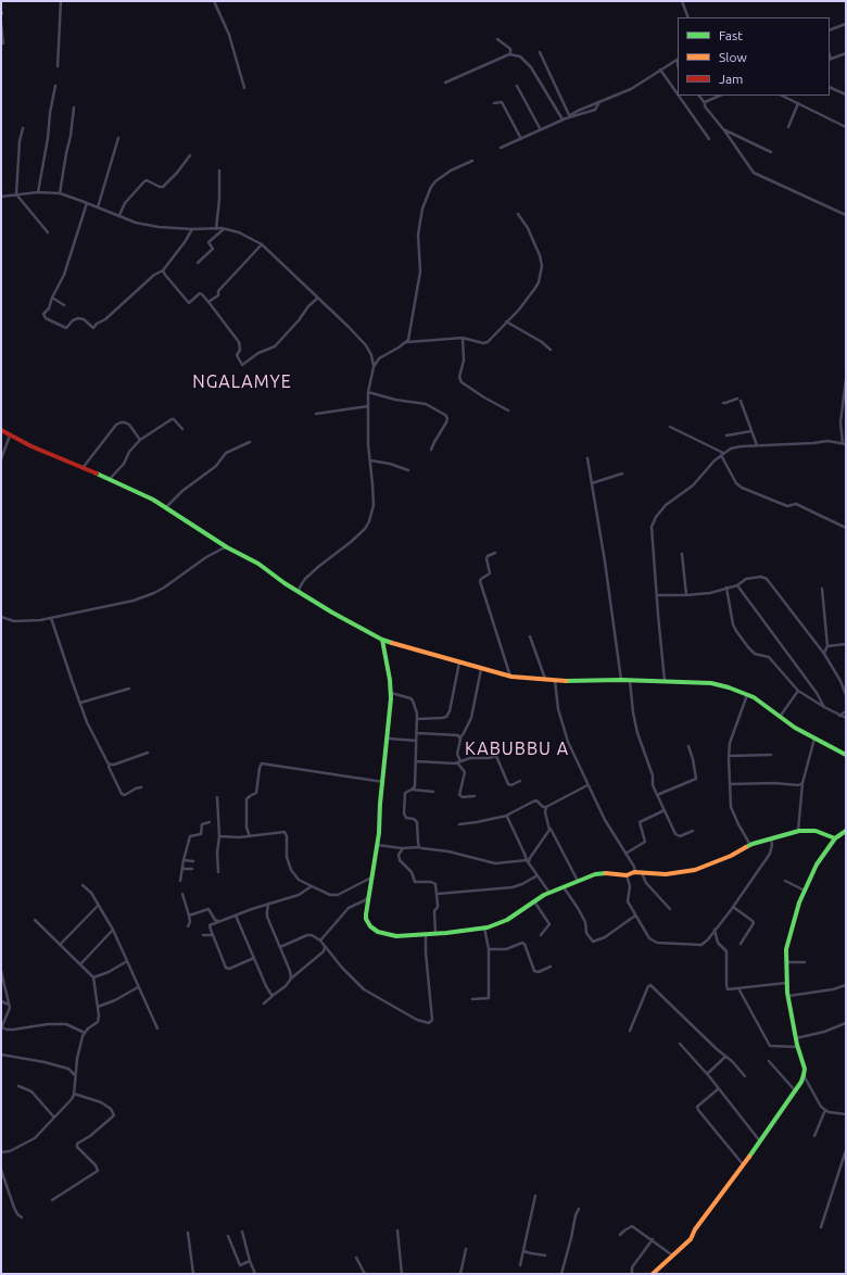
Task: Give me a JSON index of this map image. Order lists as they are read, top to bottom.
{
  "districts": ["NGALAMYE", "KABUBBU A"],
  "legend": ["Fast", "Slow", "Jam"]
}
